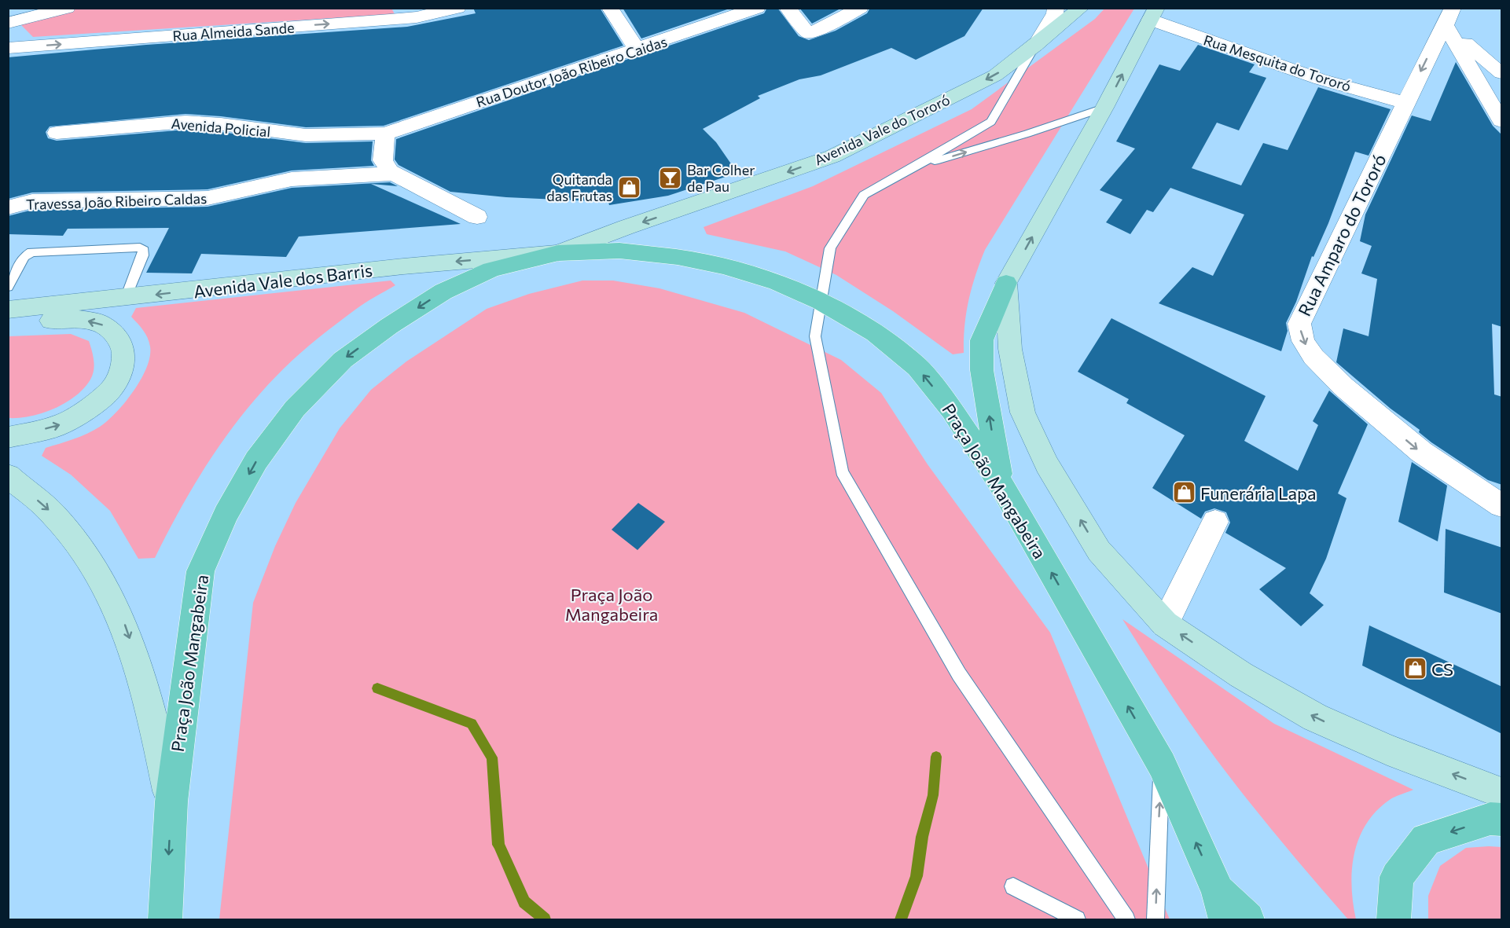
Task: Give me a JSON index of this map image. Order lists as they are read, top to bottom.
{
  "streets": {
    "main road": ["Praça João Mangabeira"],
    "street": [
      "Rua Almeida Sande",
      "Rua Mesquita do Tororó",
      "Rua Doutor João Ribeiro Caidas",
      "Avenida Policial",
      "Avenida Vale do Tororó",
      "Travessa João Ribeiro Caldas",
      "Rua Amparo do Tororó",
      "Avenida Vale dos Barris"
    ]
  },
  "crossings": [
    ["Rua Mesquita do Tororó", "Rua Amparo do Tororó"],
    ["Rua Doutor João Ribeiro Caidas", "Avenida Policial"],
    ["Avenida Vale do Tororó", "Avenida Vale dos Barris"],
    ["Avenida Vale do Tororó", "Praça João Mangabeira"],
    ["Avenida Vale dos Barris", "Praça João Mangabeira"]
  ],
  "one_way": ["Rua Almeida Sande", "Avenida Vale do Tororó", "Avenida Vale dos Barris"],
  "parks": ["Praça João Mangabeira"],
  "places": {
    "bar": ["Bar Colher de Pau"],
    "shop": ["Quitanda das Frutas", "Funerária Lapa", "CS"]
  }
}
